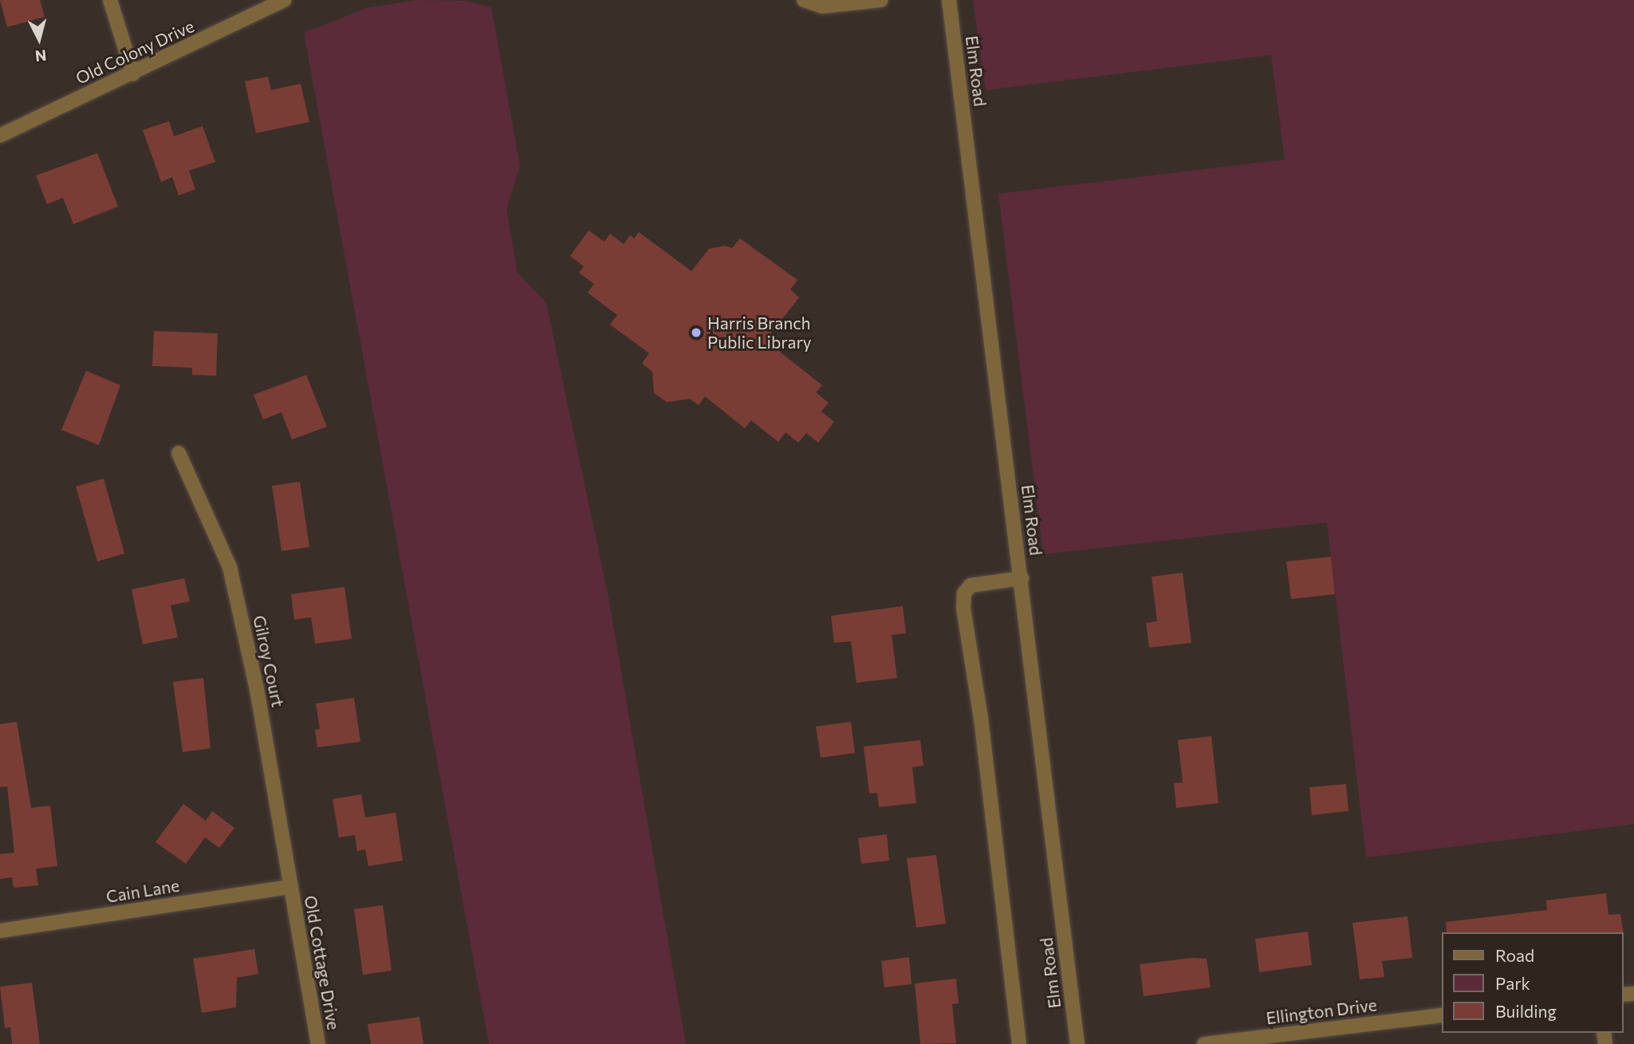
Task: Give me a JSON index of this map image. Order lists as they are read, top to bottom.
{
  "streets": {
    "street": [
      "Old Colony Drive",
      "Elm Road",
      "Gilroy Court",
      "Cain Lane",
      "Old Cottage Drive",
      "Ellington Drive"
    ]
  },
  "crossings": [
    ["Gilroy Court", "Cain Lane"],
    ["Gilroy Court", "Old Cottage Drive"],
    ["Cain Lane", "Old Cottage Drive"]
  ],
  "places": ["Harris Branch Public Library"],
  "legend": ["Road", "Park", "Building"],
  "north": "bottom"
}
